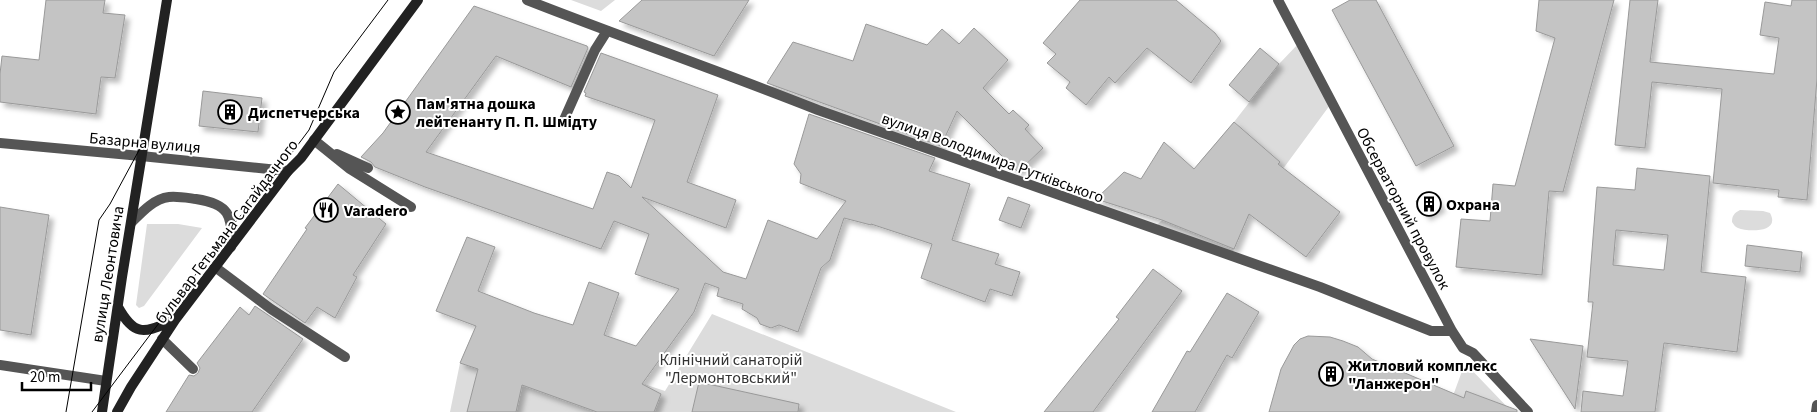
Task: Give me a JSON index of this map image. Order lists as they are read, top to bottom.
{
  "streets": {
    "street": [
      "Базарна вулиця",
      "вулиця Володимира Рутківського",
      "Обсерваторний провулок",
      "бульвар Гетьмана Сагайдачного",
      "вулиця Леонтовича"
    ]
  },
  "crossings": [
    ["Базарна вулиця", "бульвар Гетьмана Сагайдачного"],
    ["Базарна вулиця", "вулиця Леонтовича"],
    ["вулиця Володимира Рутківського", "Обсерваторний провулок"]
  ],
  "parks": ["Клінічний санаторій \"Лермонтовський\""],
  "places": {
    "building": ["Диспетчерська", "Охрана", "Житловий комплекс \"Ланжерон\""],
    "place": ["Пам'ятна дошка лейтенанту П. П. Шмідту"],
    "restaurant": ["Varadero"]
  },
  "scale_bar": "20 m"
}
